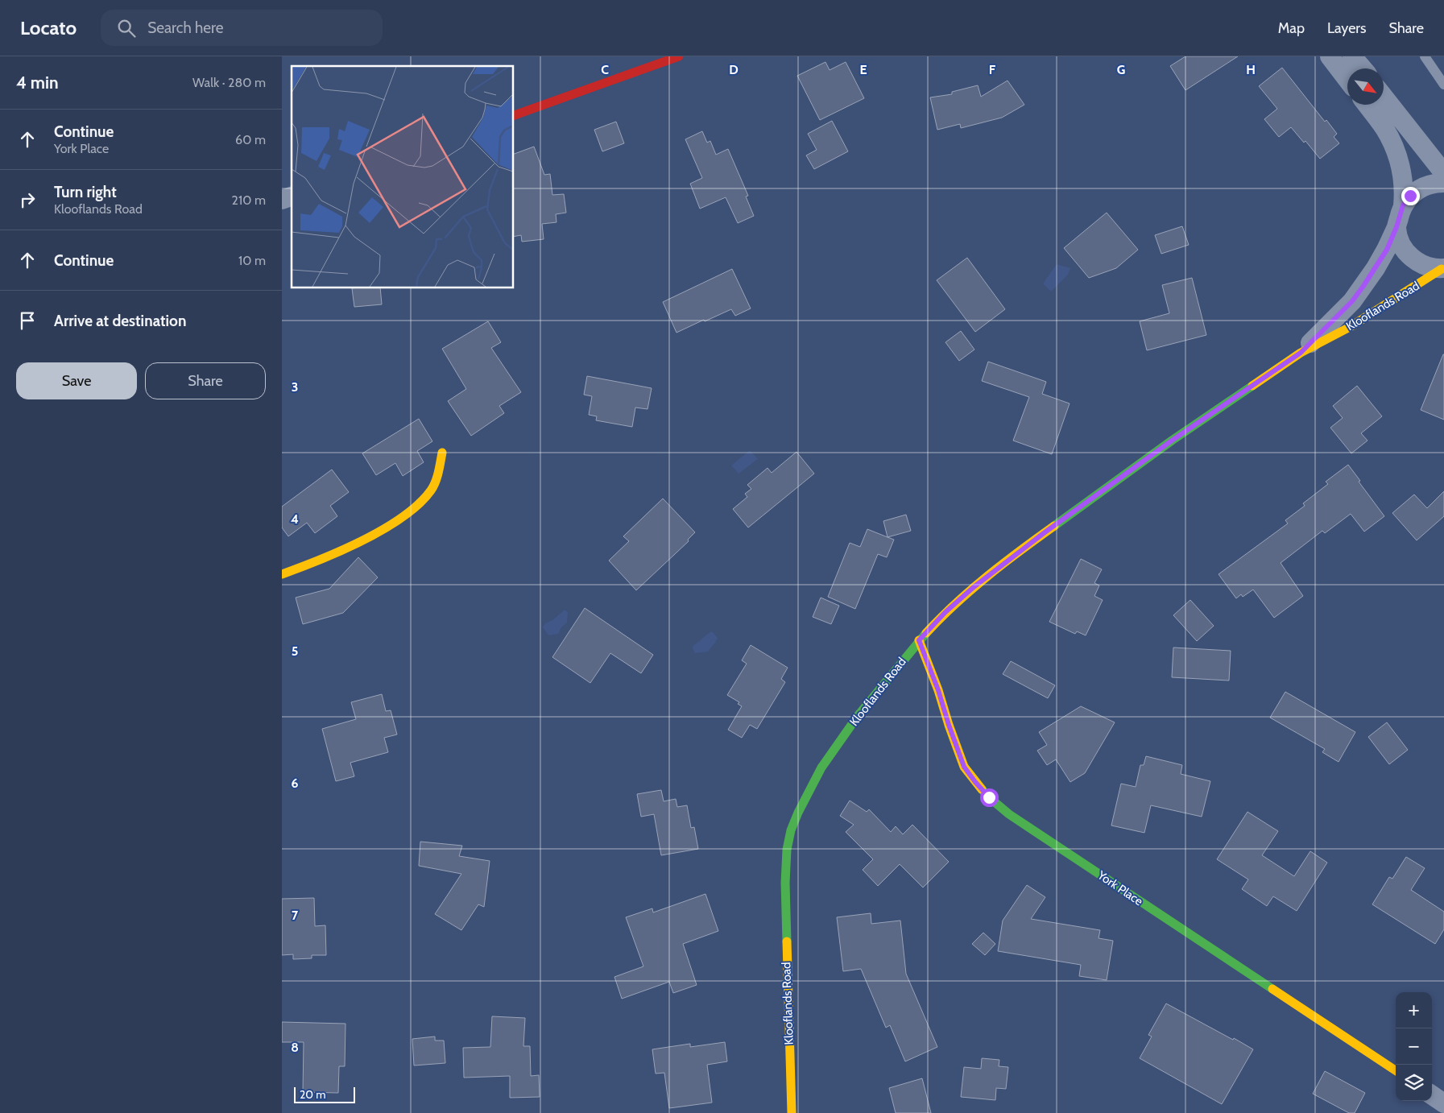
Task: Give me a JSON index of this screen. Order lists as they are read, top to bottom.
{
  "streets": {
    "street": ["Klooflands Road", "York Place"]
  },
  "crossings": [
    ["Klooflands Road", "York Place"]
  ],
  "scale_bar": "20 m",
  "north": "bottom right",
  "page": {
    "header": "Locato",
    "search": "Search here",
    "nav": ["Map", "Layers", "Share"],
    "heading": ["4 min", "Walk · 280 m"],
    "list": [
      ["Continue", "York Place", "60 m"],
      ["Turn right", "Klooflands Road", "210 m"],
      ["Continue", "10 m"],
      "Arrive at destination"
    ],
    "buttons": ["Save", "Share"],
    "map_buttons": ["+", "−"],
    "scale": "20 m"
  },
  "grid": {
    "columns": [
      "C",
      "D",
      "E",
      "F",
      "G",
      "H"
    ],
    "rows": [
      "3",
      "4",
      "5",
      "6",
      "7",
      "8"
    ]
  }
}
